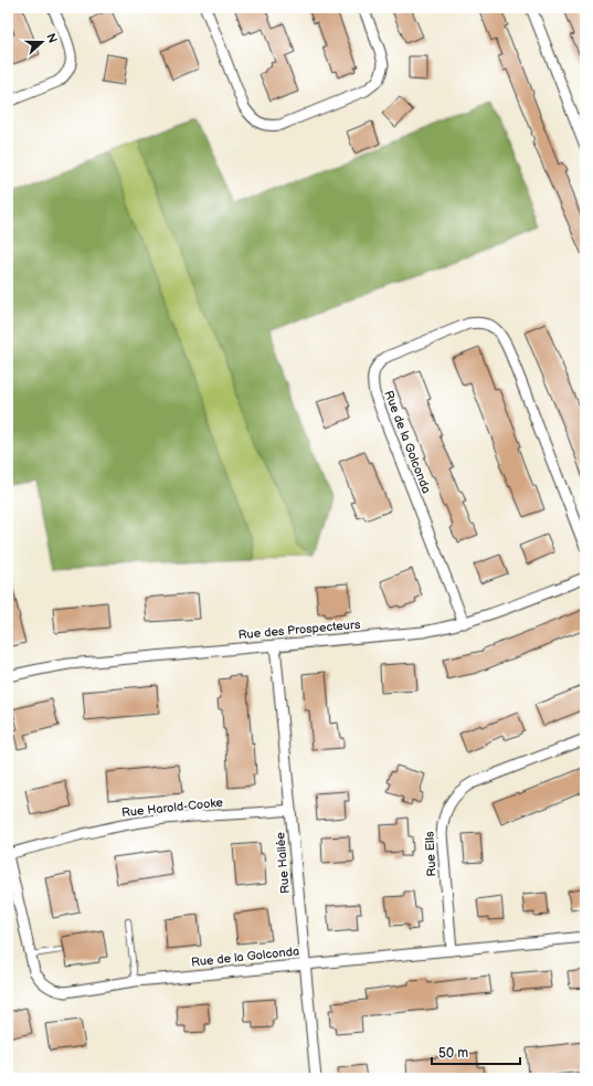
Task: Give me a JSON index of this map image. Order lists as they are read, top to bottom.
{
  "streets": {
    "street": [
      "Rue de la Golconda",
      "Rue des Prospecteurs",
      "Rue Harold-Cooke",
      "Rue Ells",
      "Rue Hallée"
    ]
  },
  "crossings": [
    ["Rue de la Golconda", "Rue des Prospecteurs"],
    ["Rue de la Golconda", "Rue Harold-Cooke"],
    ["Rue de la Golconda", "Rue Ells"],
    ["Rue de la Golconda", "Rue Hallée"],
    ["Rue des Prospecteurs", "Rue Hallée"],
    ["Rue Harold-Cooke", "Rue Hallée"]
  ],
  "scale_bar": "50 m",
  "north": "right"
}
